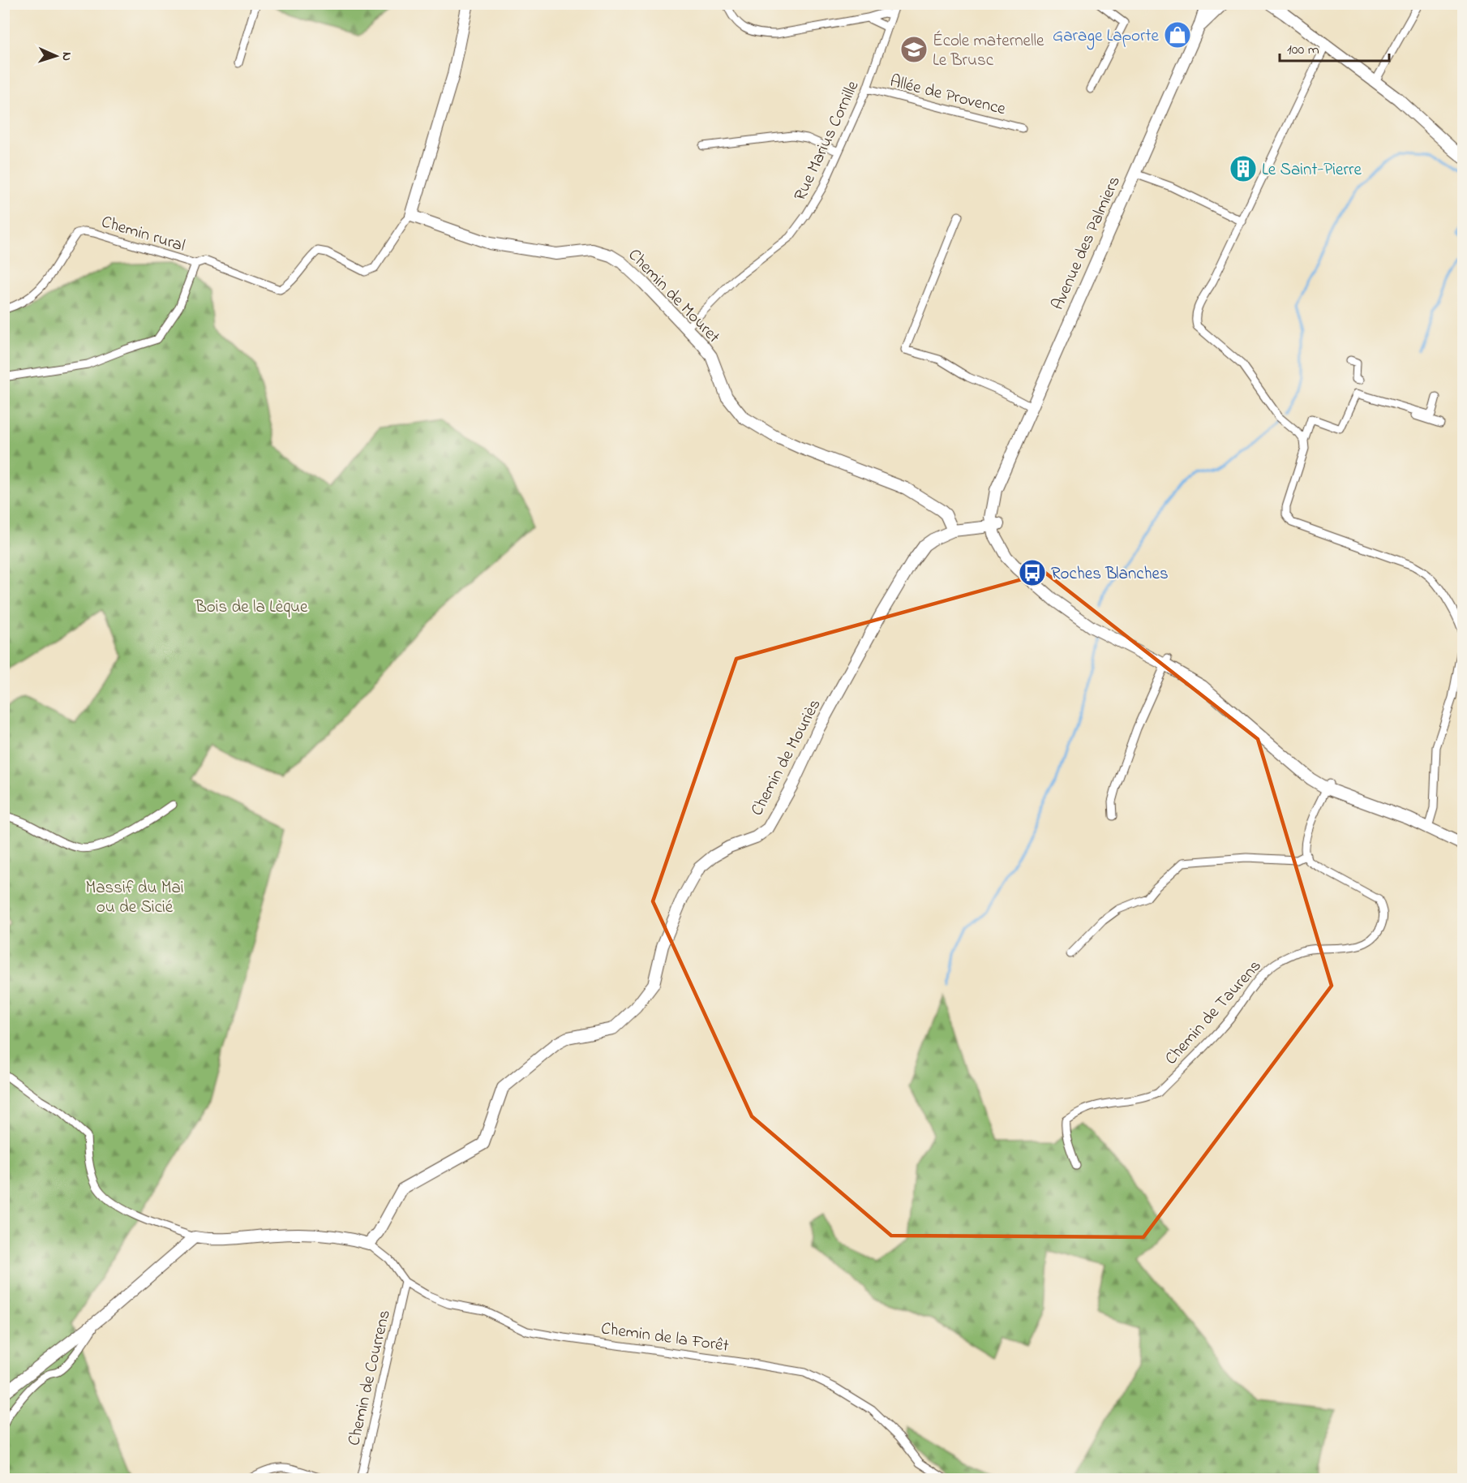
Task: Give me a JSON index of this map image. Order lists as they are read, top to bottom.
{
  "streets": {
    "street": [
      "Allée de Provence",
      "Rue Marius Cornille",
      "Chemin rural",
      "Avenue des Palmiers",
      "Chemin de Mouret",
      "Chemin de Mouriès",
      "Chemin de Taurens",
      "Chemin de la Forêt",
      "Chemin de Courrens"
    ]
  },
  "crossings": [
    ["Allée de Provence", "Rue Marius Cornille"],
    ["Rue Marius Cornille", "Chemin de Mouret"],
    ["Avenue des Palmiers", "Chemin de Mouriès"],
    ["Chemin de Mouret", "Chemin de Mouriès"],
    ["Chemin de Mouriès", "Chemin de la Forêt"],
    ["Chemin de la Forêt", "Chemin de Courrens"]
  ],
  "parks": ["Bois de la Lèque", "Massif du Mai ou de Sicié"],
  "places": {
    "shop": ["Garage Laporte"],
    "school or university": ["École maternelle Le Brusc"],
    "building": ["Le Saint-Pierre"],
    "bus stop": ["Roches Blanches"]
  },
  "scale_bar": "100 m",
  "north": "right"
}
